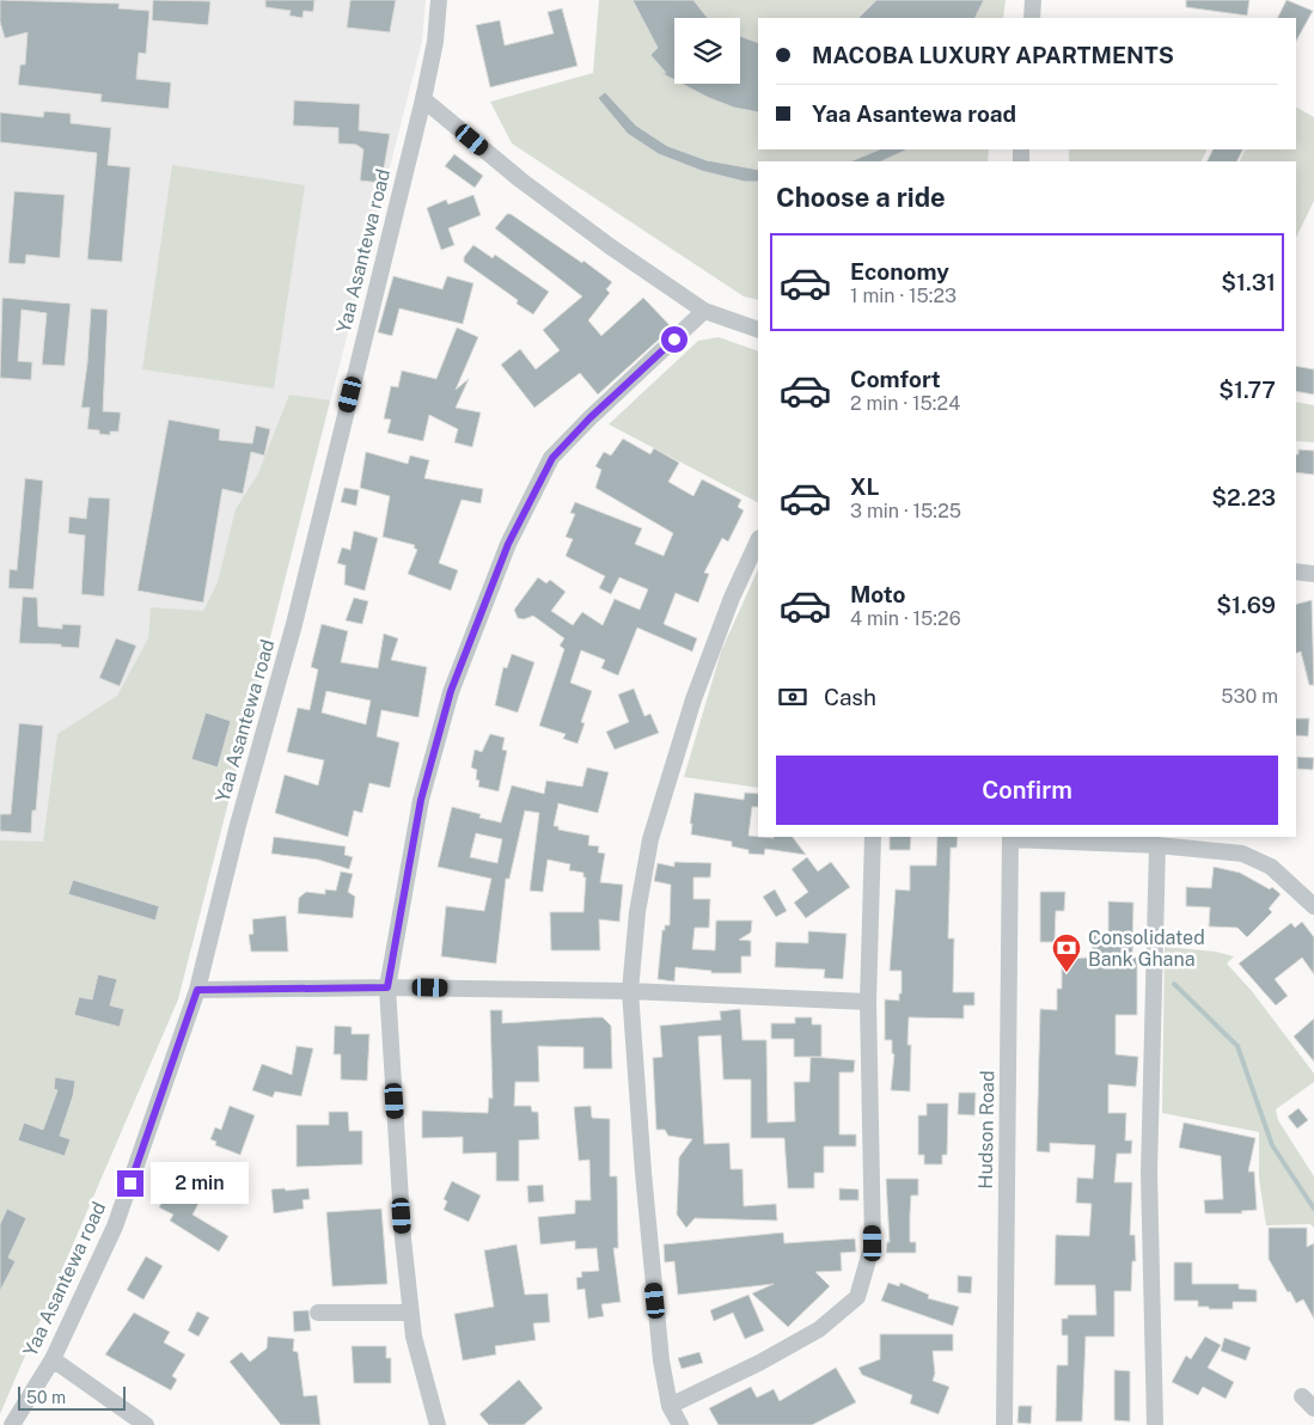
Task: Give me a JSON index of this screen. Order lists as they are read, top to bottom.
{
  "streets": {
    "street": ["Yaa Asantewa road", "Hudson Road"]
  },
  "places": {
    "bank": ["Consolidated Bank Ghana"]
  },
  "scale_bar": "50 m",
  "page": {
    "banner": ["MACOBA LUXURY APARTMENTS", "Yaa Asantewa road"],
    "heading": "Choose a ride",
    "list": [
      {
        "name": "Economy",
        "note": "1 min · 15:23",
        "value": "$1.31"
      },
      {
        "name": "Comfort",
        "note": "2 min · 15:24",
        "value": "$1.77"
      },
      {
        "name": "XL",
        "note": "3 min · 15:25",
        "value": "$2.23"
      },
      {
        "name": "Moto",
        "note": "4 min · 15:26",
        "value": "$1.69"
      }
    ],
    "pay": ["Cash", "530 m"],
    "buttons": "Confirm",
    "bubble": "2 min",
    "scale": "50 m"
  }
}
